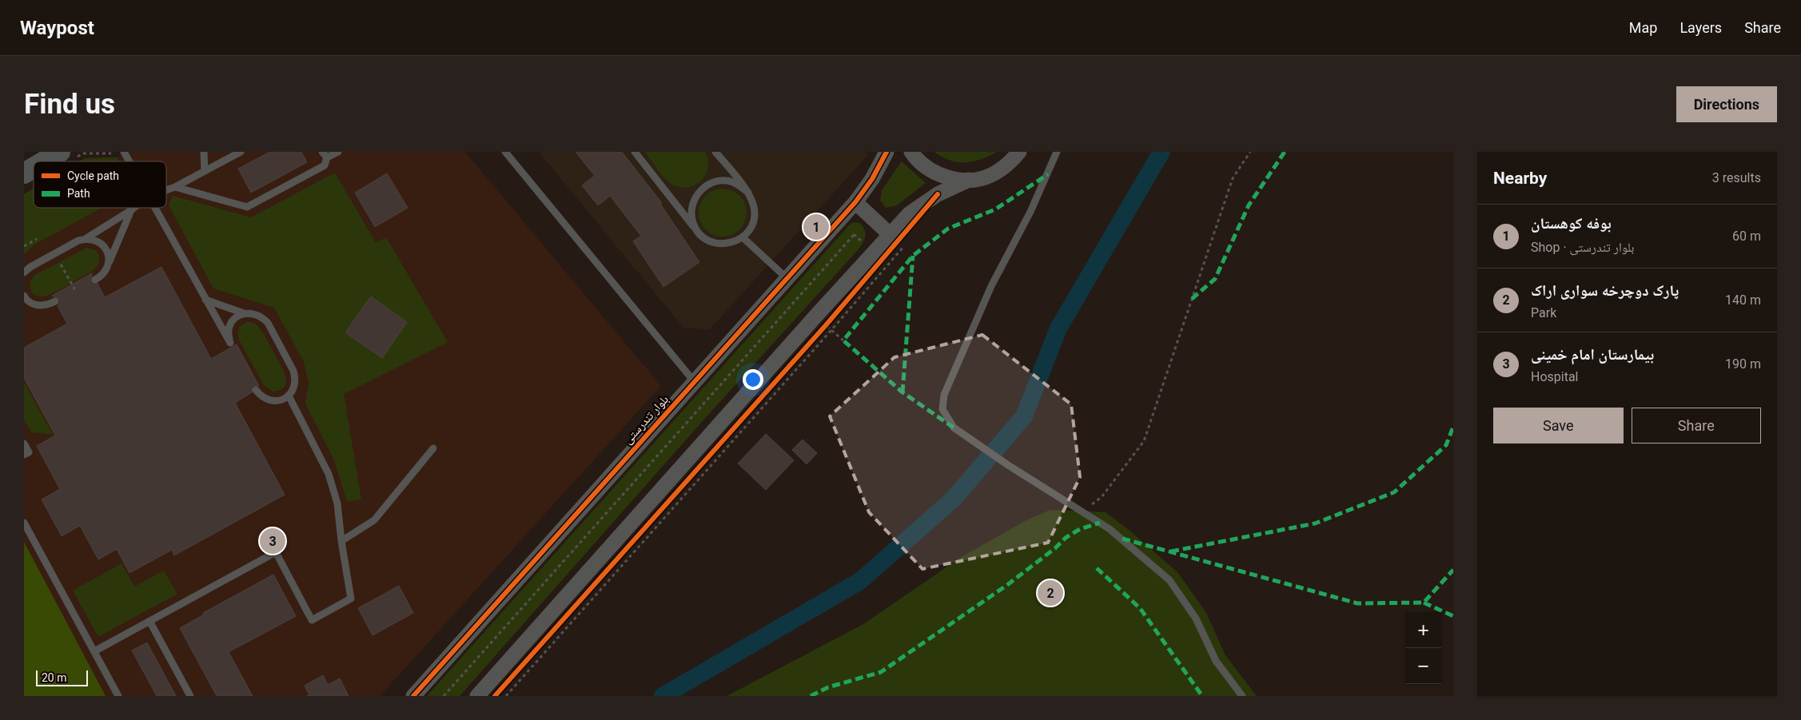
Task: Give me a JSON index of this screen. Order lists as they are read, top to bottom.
{
  "streets": {
    "street": ["بلوار تندرستی"]
  },
  "legend": ["Cycle path", "Path"],
  "scale_bar": "20 m",
  "page": {
    "header": "Waypost",
    "nav": ["Map", "Layers", "Share"],
    "buttons": [
      "Directions",
      ["Save", "Share"]
    ],
    "title": "Find us",
    "heading": ["Nearby", "3 results"],
    "list": [
      {
        "mark": "1",
        "name": "بوفه کوهستان",
        "note": "Shop · بلوار تندرستی",
        "value": "60 m"
      },
      {
        "mark": "2",
        "name": "پارک دوچرخه سواری اراک",
        "note": "Park",
        "value": "140 m"
      },
      {
        "mark": "3",
        "name": "بیمارستان امام خمینی",
        "note": "Hospital",
        "value": "190 m"
      }
    ],
    "pins": ["1", "3", "2"],
    "map_buttons": ["+", "−"],
    "scale": "20 m"
  }
}
